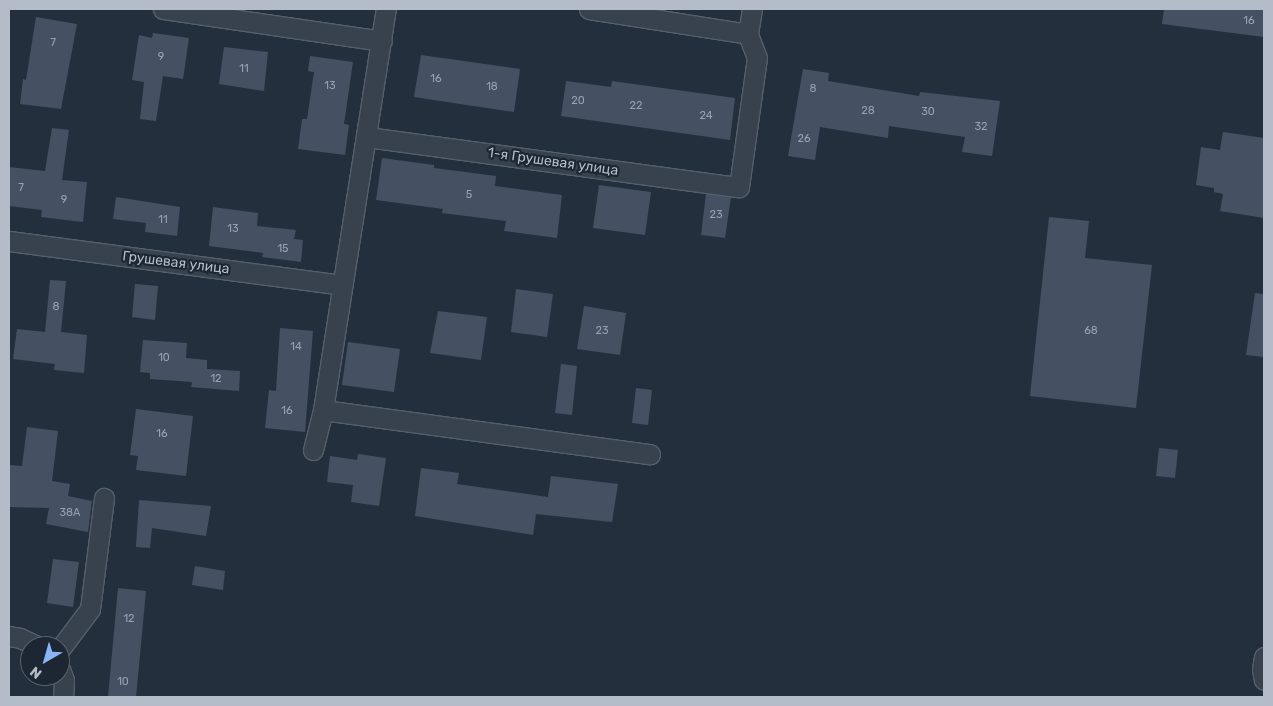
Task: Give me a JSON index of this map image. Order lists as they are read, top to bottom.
{
  "streets": {
    "street": ["1-я Грушевая улица", "Грушевая улица"]
  },
  "house_numbers": [
    "16",
    "7",
    "9",
    "11",
    "16",
    "13",
    "18",
    "8",
    "20",
    "22",
    "28",
    "30",
    "24",
    "32",
    "26",
    "7",
    "5",
    "9",
    "23",
    "11",
    "13",
    "15",
    "8",
    "23",
    "68",
    "14",
    "10",
    "12",
    "16",
    "16",
    "38А",
    "12",
    "10"
  ],
  "north": "bottom left"
}
